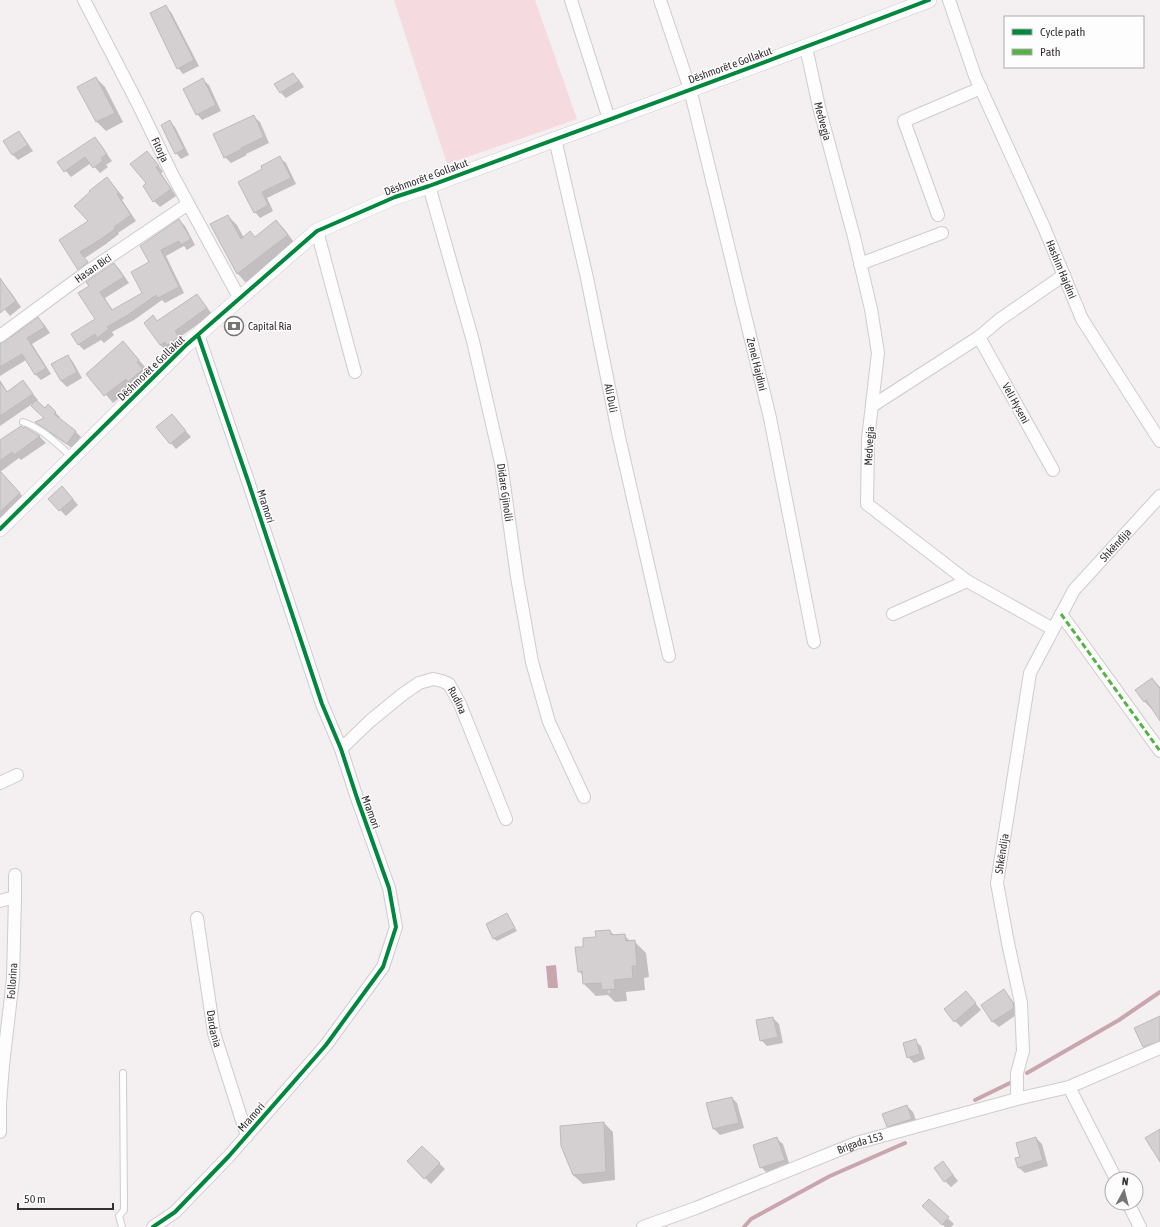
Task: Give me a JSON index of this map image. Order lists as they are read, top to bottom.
{
  "streets": {
    "street": [
      "Dëshmorët e Gollakut",
      "Medvegja",
      "Fitorja",
      "Hasan Bici",
      "Hashim Hajdini",
      "Zenel Hajdini",
      "Ali Duli",
      "Veli Hyseni",
      "Didare Gjinolli",
      "Mramori",
      "Shkëndija",
      "Rudina",
      "Follorina",
      "Dardania",
      "Brigada 153"
    ]
  },
  "crossings": [
    ["Dëshmorët e Gollakut", "Medvegja"],
    ["Dëshmorët e Gollakut", "Fitorja"],
    ["Dëshmorët e Gollakut", "Zenel Hajdini"],
    ["Dëshmorët e Gollakut", "Ali Duli"],
    ["Dëshmorët e Gollakut", "Didare Gjinolli"],
    ["Dëshmorët e Gollakut", "Mramori"],
    ["Medvegja", "Shkëndija"],
    ["Fitorja", "Hasan Bici"],
    ["Mramori", "Rudina"],
    ["Mramori", "Dardania"],
    ["Shkëndija", "Brigada 153"]
  ],
  "places": {
    "bank": ["Capital Ria"]
  },
  "legend": ["Cycle path", "Path"],
  "scale_bar": "50 m",
  "north": "top"
}
